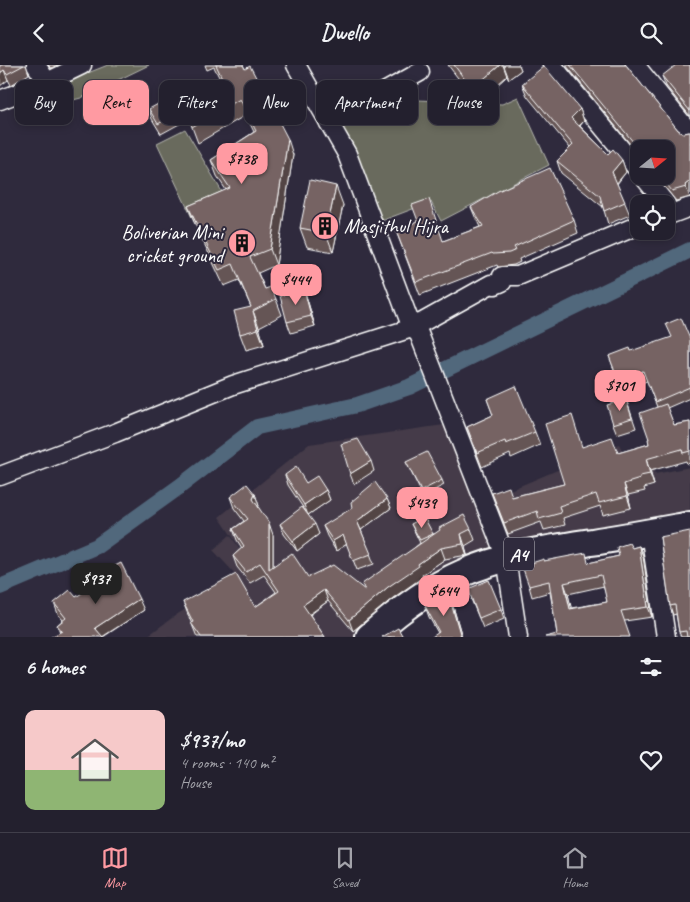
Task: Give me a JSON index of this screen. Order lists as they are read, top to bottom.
{
  "streets": {
    "highway": ["A4"]
  },
  "places": {
    "building": ["Masjithul Hijra", "Boliverian Mini cricket ground"]
  },
  "north": "right",
  "page": {
    "header": "Dwello",
    "chip": [
      "Buy",
      "Rent",
      "Filters",
      "New",
      "Apartment",
      "House"
    ],
    "price": [
      "$738",
      "$444",
      "$701",
      "$439",
      "$937",
      "$644"
    ],
    "heading": "6 homes",
    "list": [
      {
        "name": "$937/mo",
        "note": "4 rooms · 140 m² · House"
      }
    ],
    "tabs": ["Map", "Saved", "Home"]
  }
}
